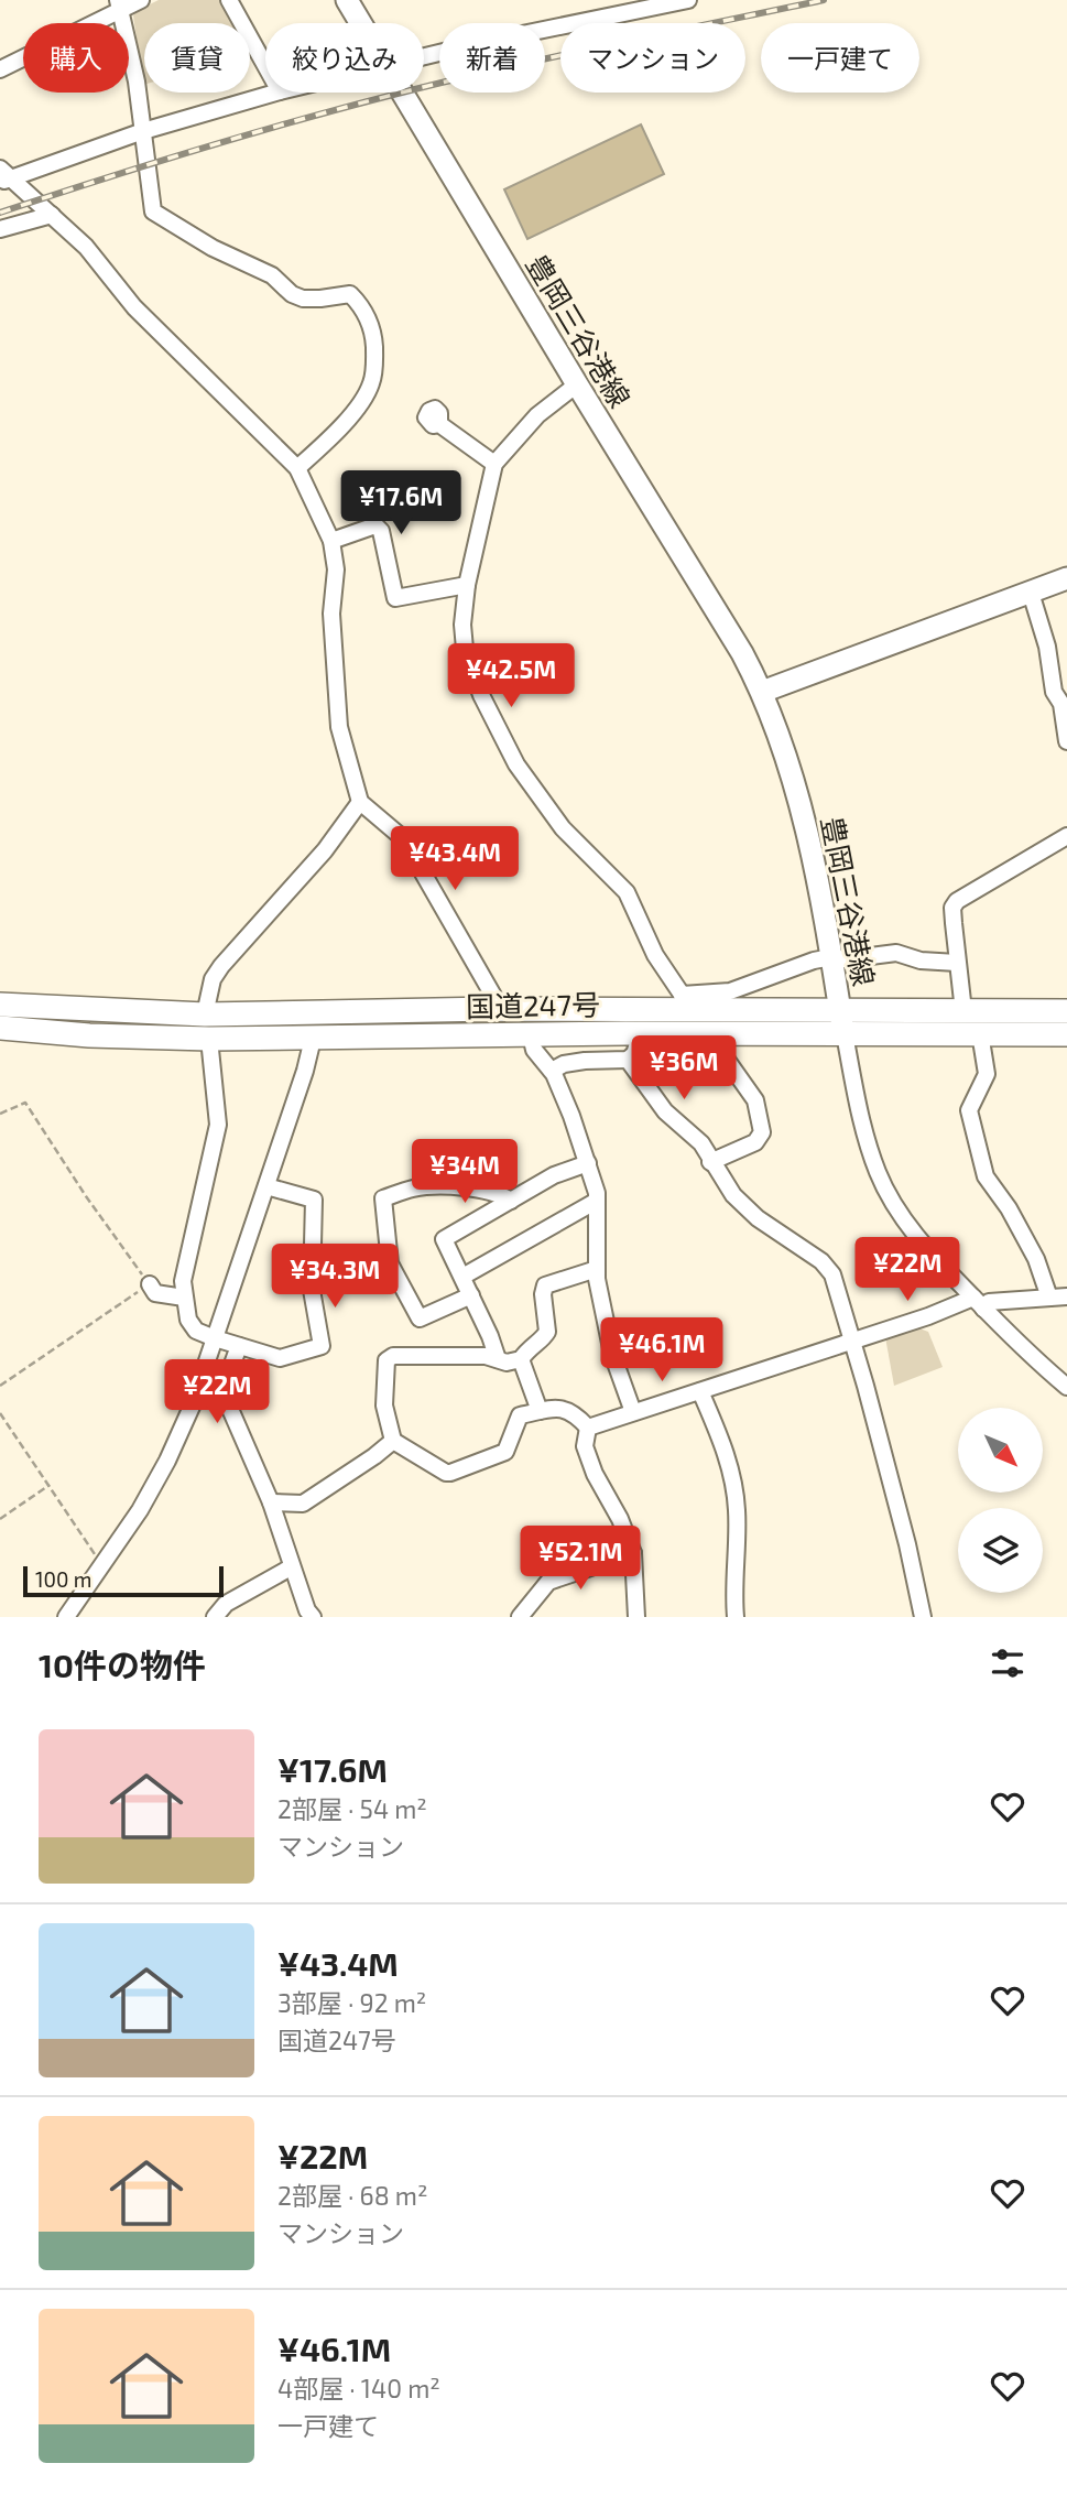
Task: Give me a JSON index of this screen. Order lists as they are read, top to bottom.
{
  "streets": {
    "highway": ["国道247号"],
    "main road": ["豊岡三谷港線"]
  },
  "crossings": [
    ["豊岡三谷港線", "国道247号"]
  ],
  "scale_bar": "100 m",
  "north": "bottom right",
  "page": {
    "chip": [
      "購入",
      "賃貸",
      "絞り込み",
      "新着",
      "マンション",
      "一戸建て"
    ],
    "price": [
      "¥17.6M",
      "¥42.5M",
      "¥43.4M",
      "¥36M",
      "¥34M",
      "¥22M",
      "¥34.3M",
      "¥46.1M",
      "¥22M",
      "¥52.1M"
    ],
    "scale": "100 m",
    "heading": "10件の物件",
    "list": [
      {
        "name": "¥17.6M",
        "note": "2部屋 · 54 m² · マンション"
      },
      {
        "name": "¥43.4M",
        "note": "3部屋 · 92 m² · 国道247号"
      },
      {
        "name": "¥22M",
        "note": "2部屋 · 68 m² · マンション"
      },
      {
        "name": "¥46.1M",
        "note": "4部屋 · 140 m² · 一戸建て"
      }
    ]
  }
}
